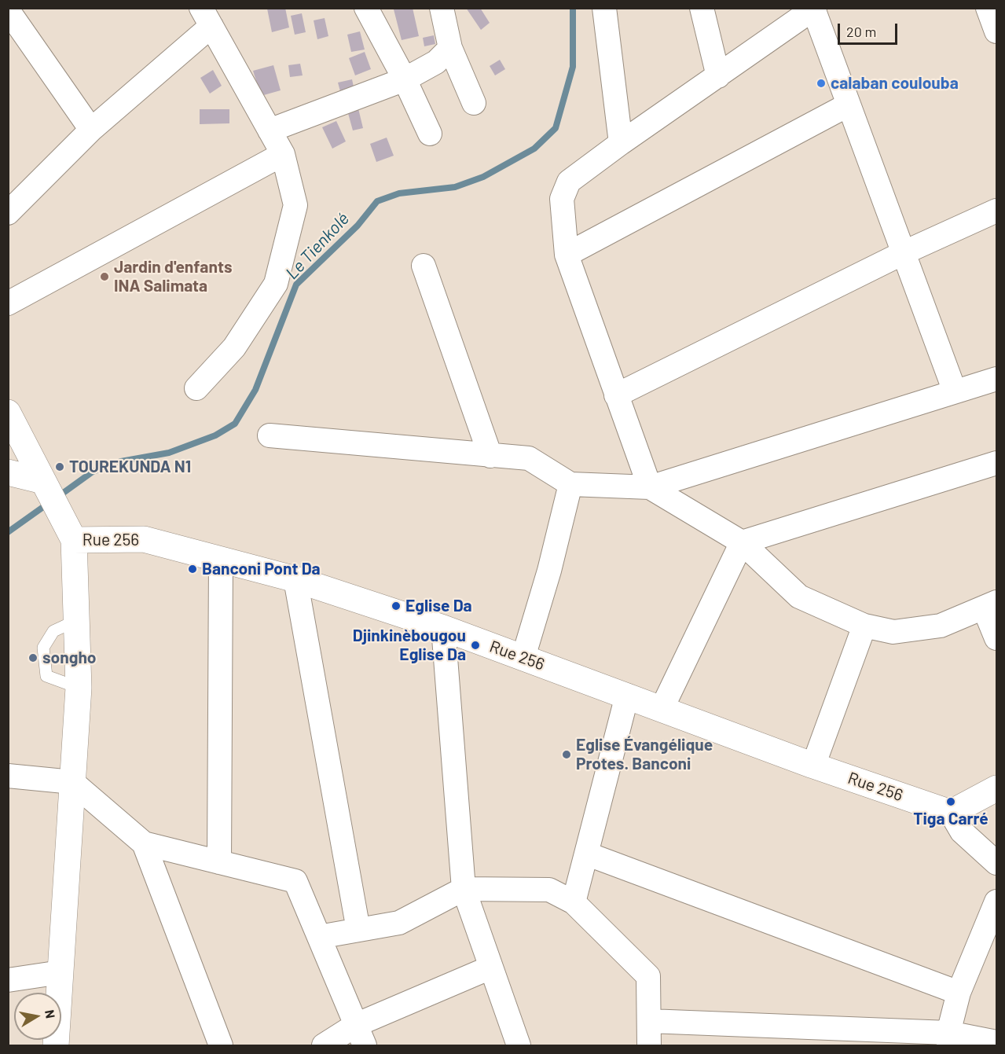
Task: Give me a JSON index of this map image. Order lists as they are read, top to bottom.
{
  "streets": {
    "street": ["Rue 256"]
  },
  "water": ["Le Tienkolé"],
  "places": [
    "calaban coulouba",
    "Jardin d'enfants INA Salimata",
    "TOUREKUNDA N1",
    "Banconi Pont Da",
    "Eglise Da",
    "Djinkinèbougou Eglise Da",
    "songho",
    "Eglise Évangélique Protes. Banconi",
    "Tiga Carré"
  ],
  "scale_bar": "20 m",
  "north": "right"
}
